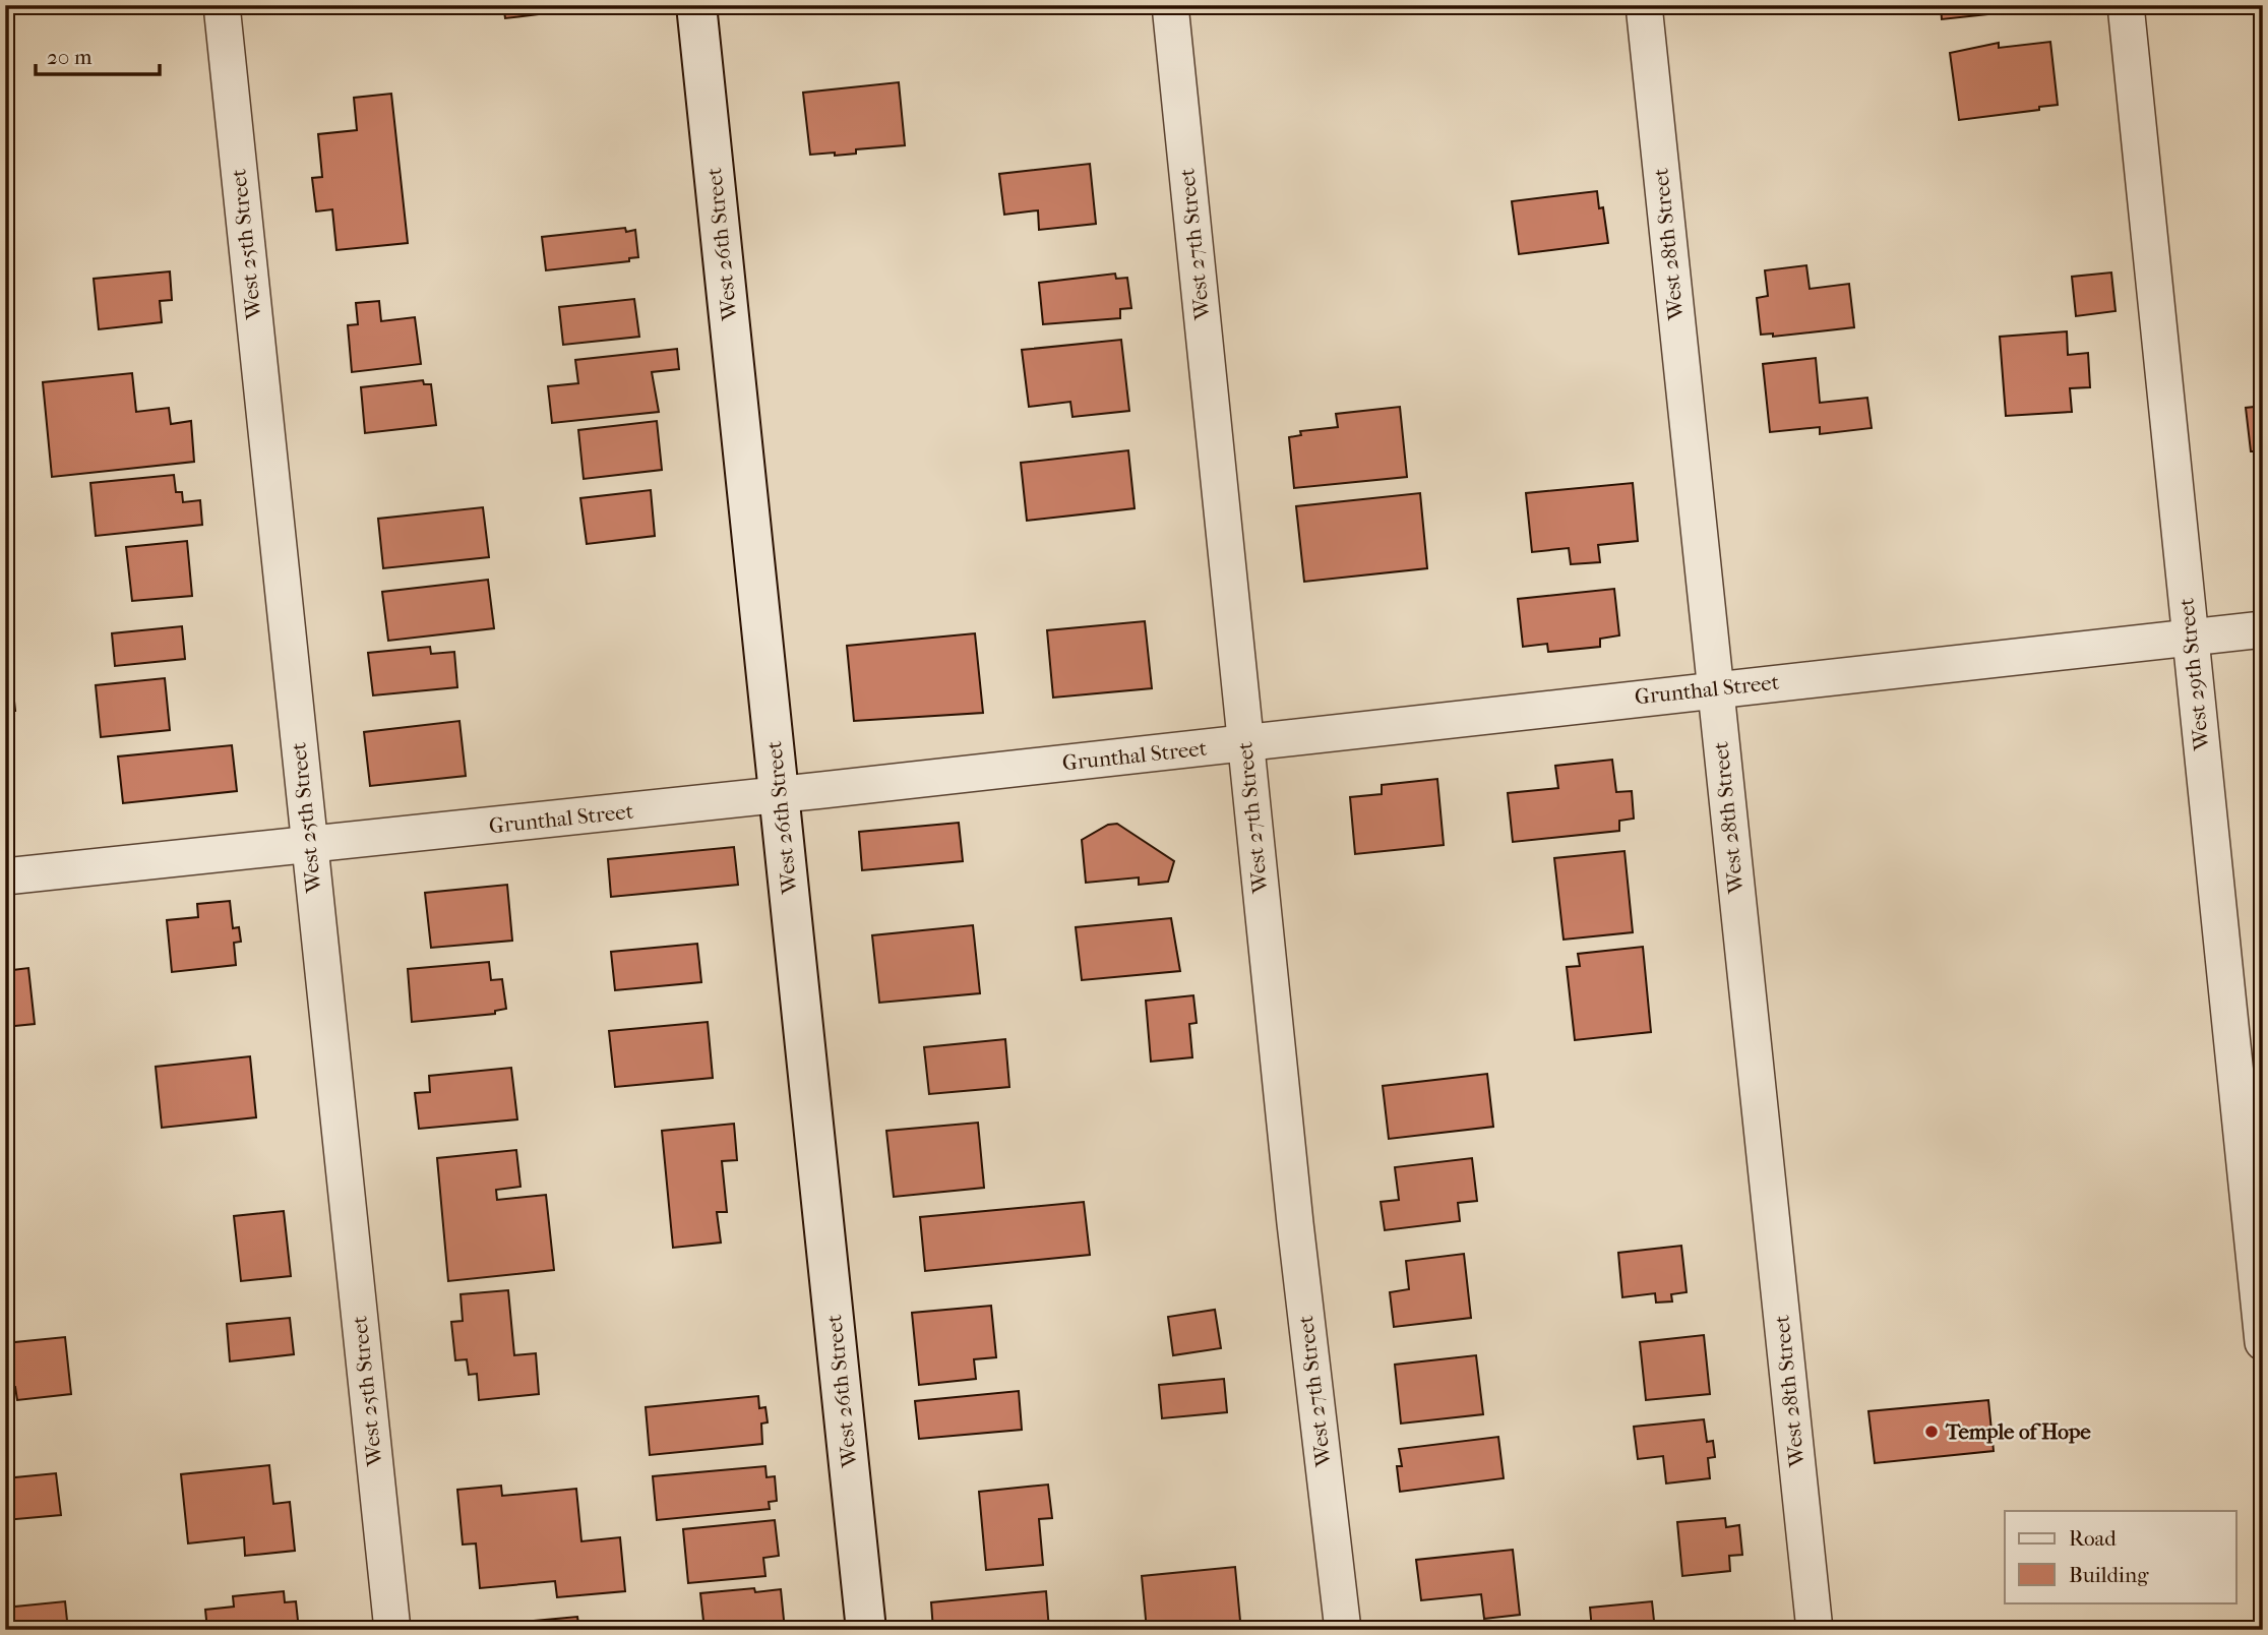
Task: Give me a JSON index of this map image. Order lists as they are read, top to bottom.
{
  "streets": {
    "main road": ["West 26th Street"],
    "street": [
      "West 25th Street",
      "West 27th Street",
      "West 28th Street",
      "West 29th Street",
      "Grunthal Street"
    ]
  },
  "crossings": [
    ["West 25th Street", "Grunthal Street"],
    ["West 26th Street", "Grunthal Street"],
    ["West 27th Street", "Grunthal Street"],
    ["West 28th Street", "Grunthal Street"],
    ["West 29th Street", "Grunthal Street"]
  ],
  "places": ["Temple of Hope"],
  "legend": ["Road", "Building"],
  "scale_bar": "20 m"
}
